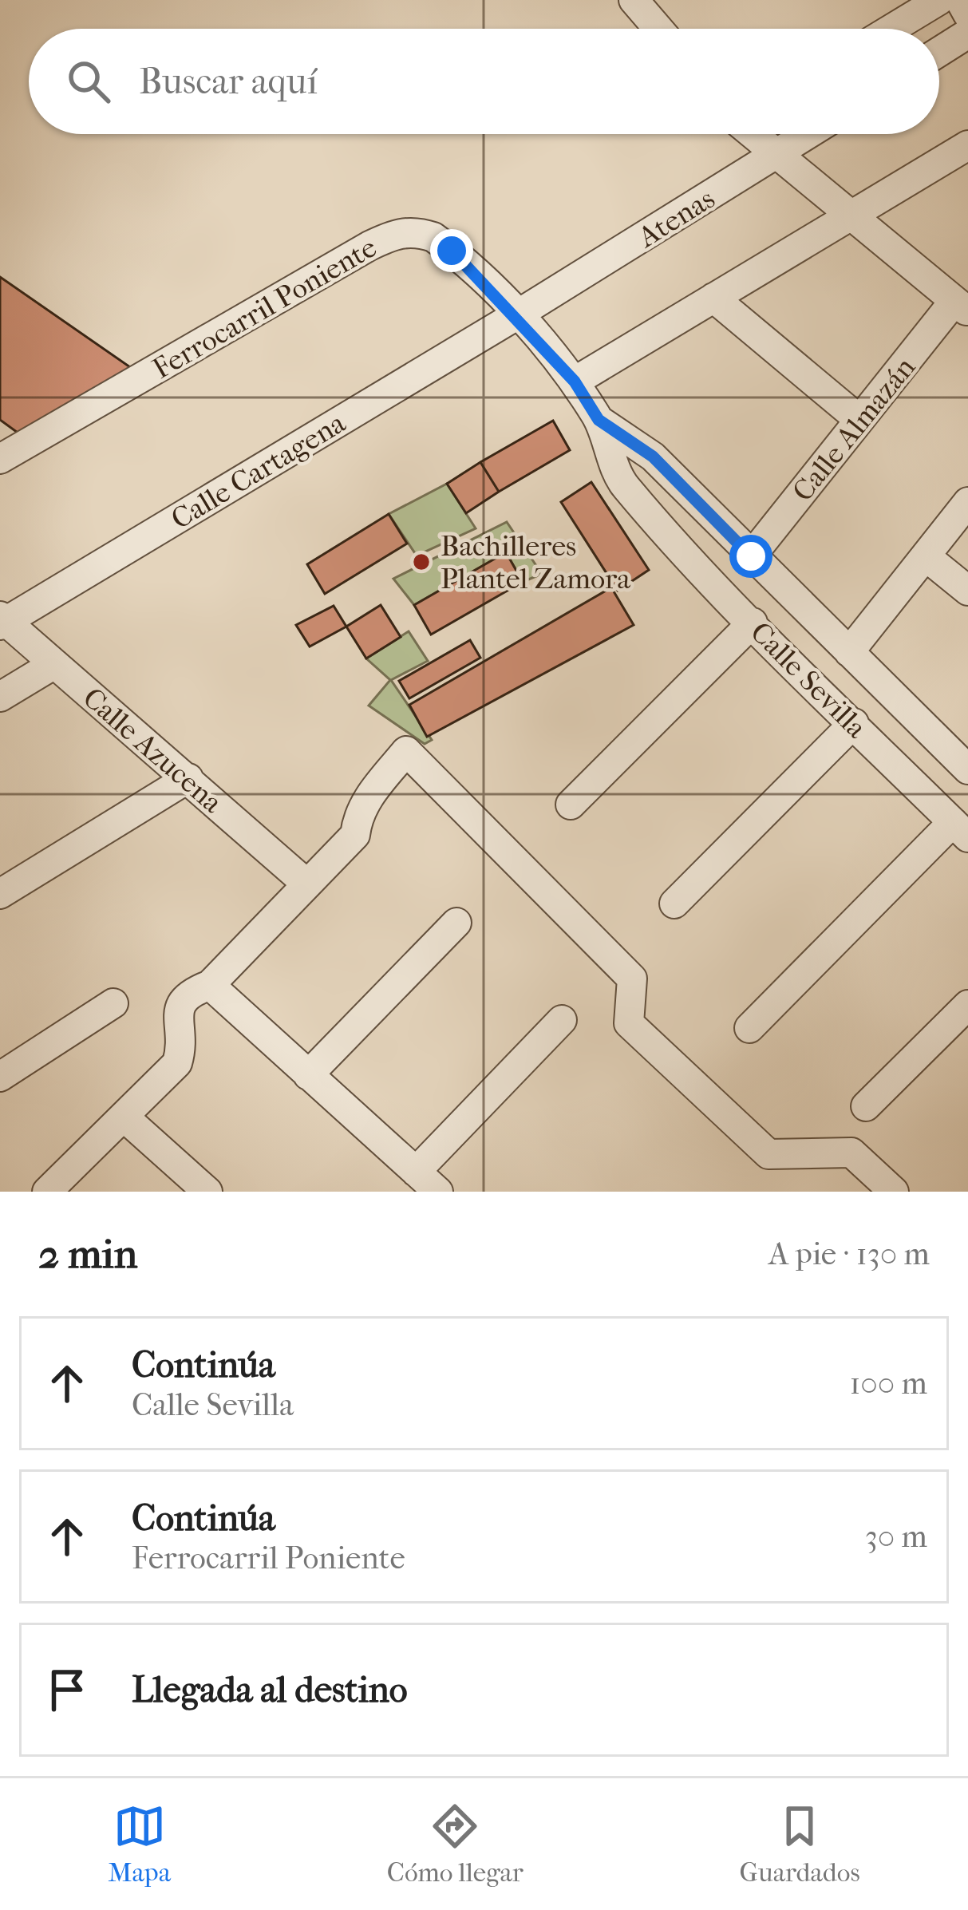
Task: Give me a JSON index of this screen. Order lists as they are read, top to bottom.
{
  "streets": {
    "street": [
      "Atenas",
      "Ferrocarril Poniente",
      "Calle Almazán",
      "Calle Cartagena",
      "Calle Sevilla",
      "Calle Azucena"
    ]
  },
  "crossings": [
    ["Atenas", "Ferrocarril Poniente"],
    ["Atenas", "Calle Cartagena"],
    ["Atenas", "Calle Sevilla"],
    ["Ferrocarril Poniente", "Calle Cartagena"],
    ["Ferrocarril Poniente", "Calle Sevilla"],
    ["Calle Almazán", "Calle Sevilla"],
    ["Calle Cartagena", "Calle Sevilla"],
    ["Calle Cartagena", "Calle Azucena"]
  ],
  "places": ["Bachilleres Plantel Zamora"],
  "page": {
    "search": "Buscar aquí",
    "heading": ["2 min", "A pie · 130 m"],
    "list": [
      ["Continúa", "Calle Sevilla", "100 m"],
      ["Continúa", "Ferrocarril Poniente", "30 m"],
      "Llegada al destino"
    ],
    "nav": ["Mapa", "Cómo llegar", "Guardados"]
  }
}
